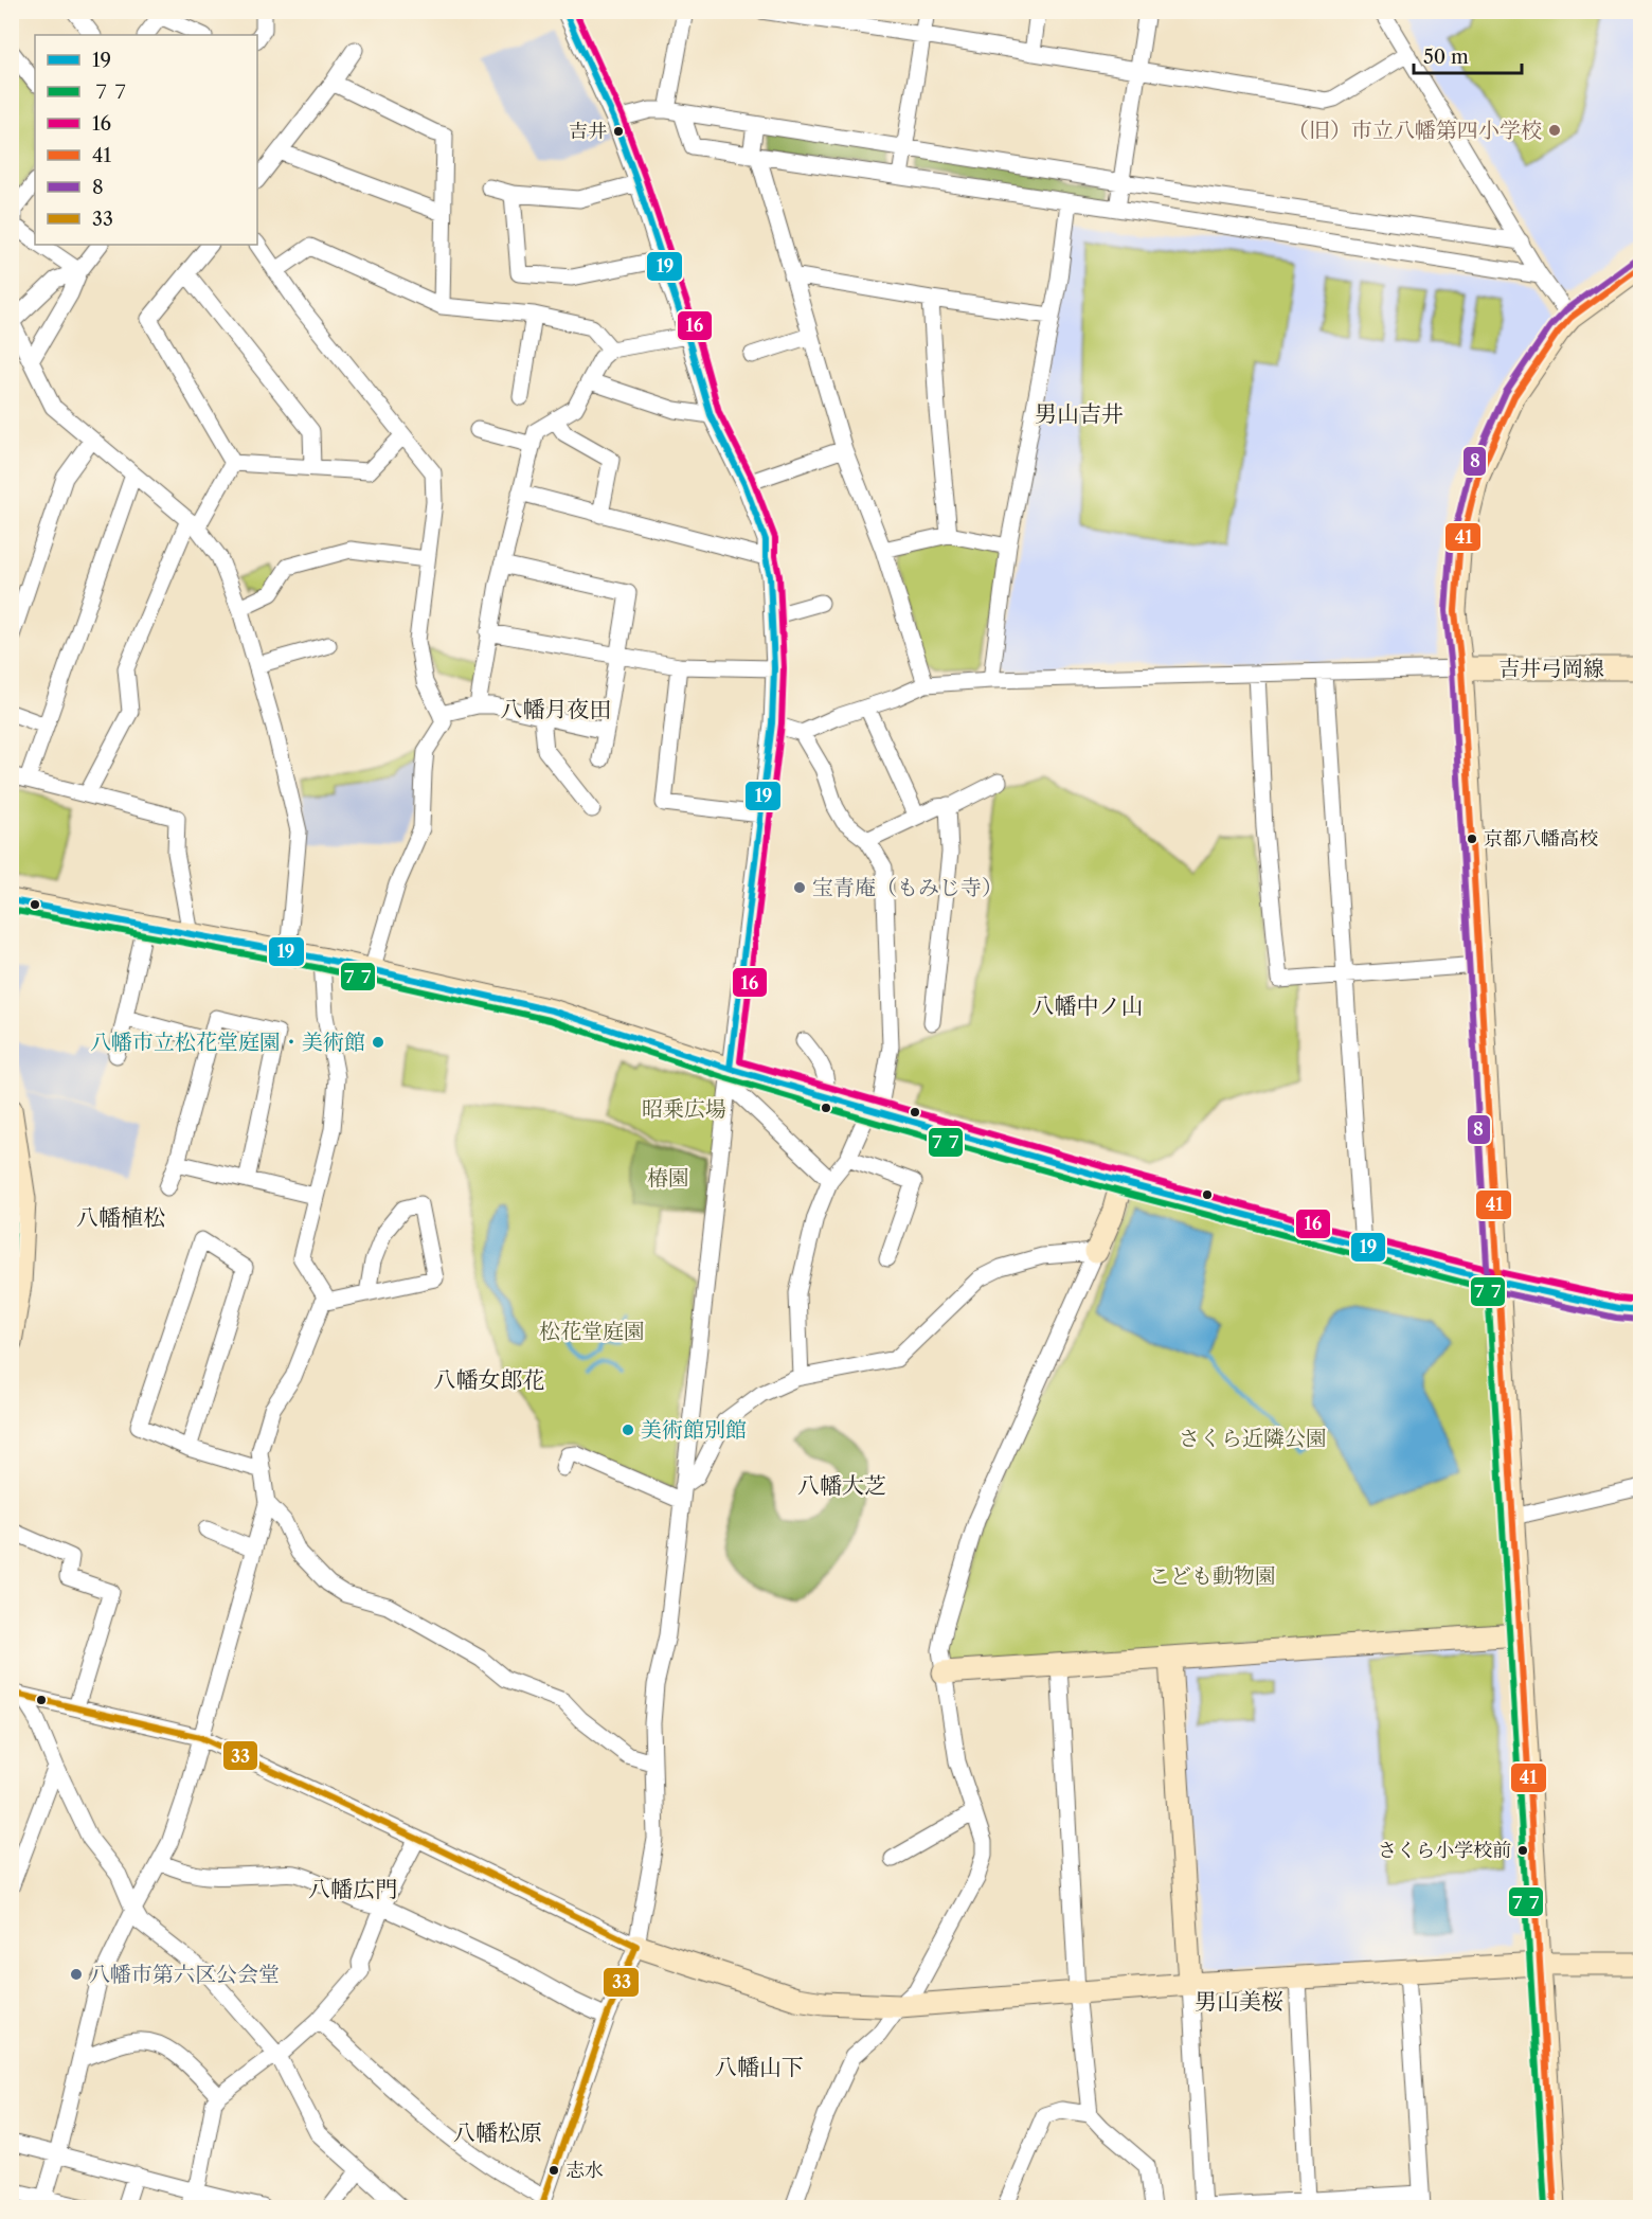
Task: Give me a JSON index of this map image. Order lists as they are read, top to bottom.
{
  "streets": {
    "street": ["吉井弓岡線"]
  },
  "districts": [
    "男山吉井",
    "八幡月夜田",
    "八幡中ノ山",
    "八幡植松",
    "八幡女郎花",
    "八幡大芝",
    "八幡広門",
    "男山美桜",
    "八幡山下",
    "八幡松原"
  ],
  "parks": [
    "昭乗広場",
    "椿園",
    "松花堂庭園",
    "さくら近隣公園",
    "こども動物園"
  ],
  "places": [
    "（旧）市立八幡第四小学校",
    "吉井",
    "京都八幡高校",
    "宝青庵（もみじ寺）",
    "八幡市立松花堂庭園・美術館",
    "美術館別館",
    "さくら小学校前",
    "八幡市第六区公会堂",
    "志水"
  ],
  "lines": [
    "transit line 19",
    "transit line 16",
    "transit line 8",
    "transit line 41",
    "transit line ７７",
    "transit line 33"
  ],
  "legend": [
    "19",
    "７７",
    "16",
    "41",
    "8",
    "33"
  ],
  "scale_bar": "50 m"
}
